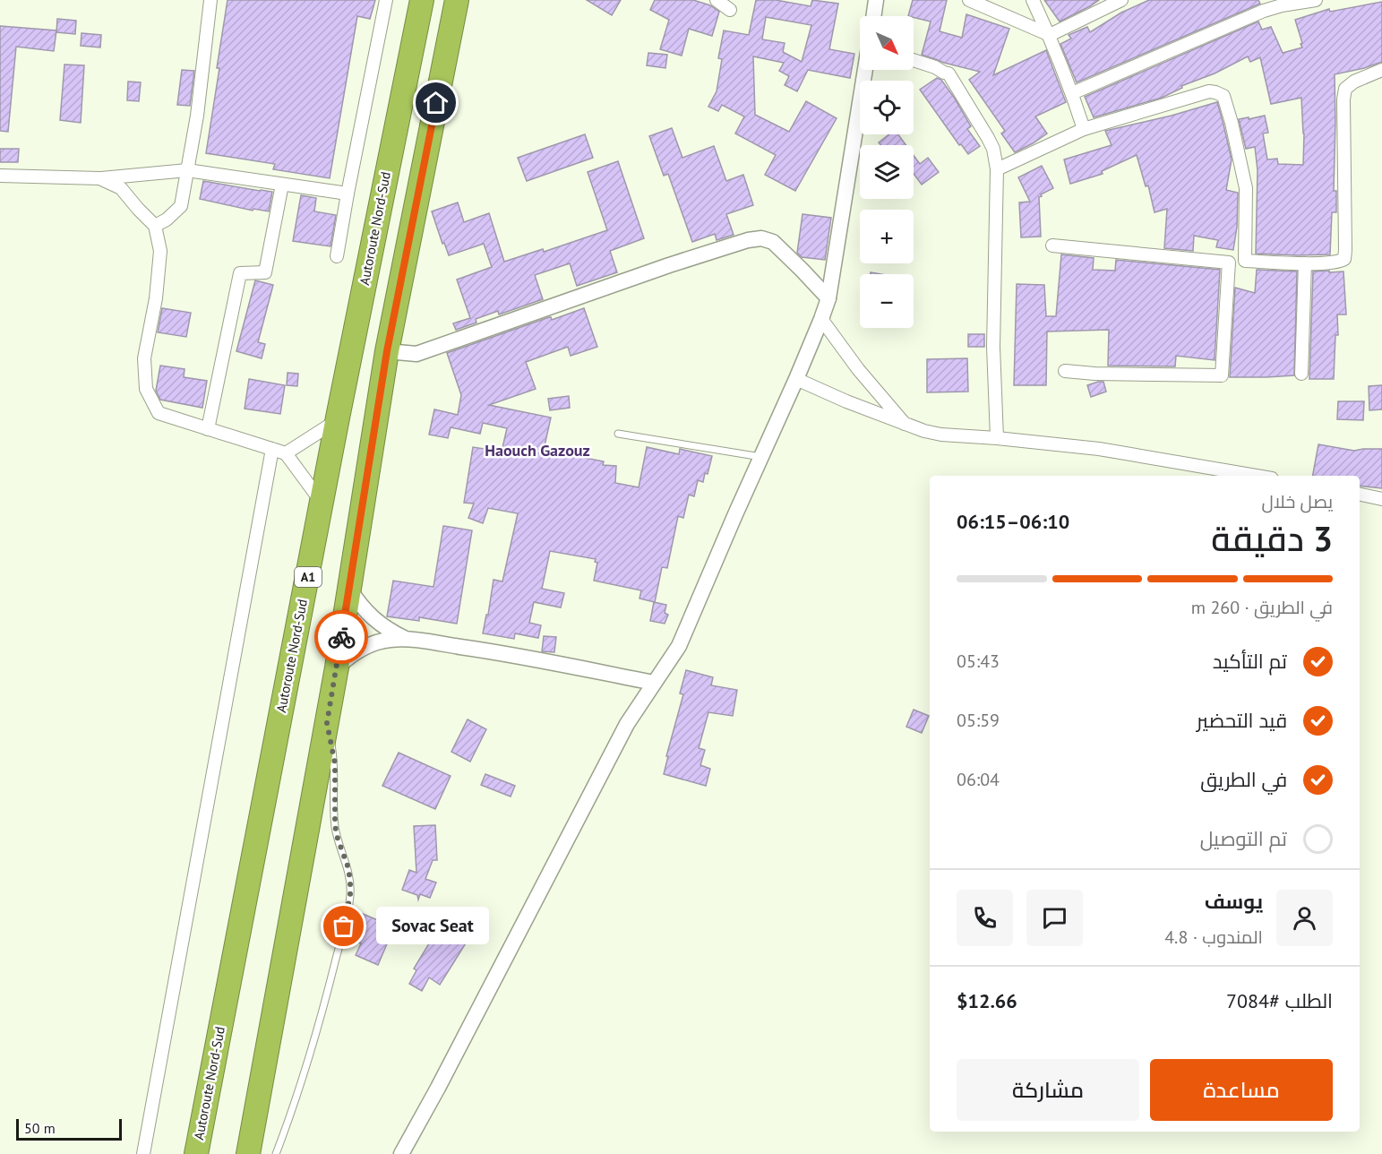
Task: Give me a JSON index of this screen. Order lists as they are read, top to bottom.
{
  "streets": {
    "highway": ["Autoroute Nord-Sud", "A1"]
  },
  "districts": ["Haouch Gazouz"],
  "places": ["Sovac Seat"],
  "scale_bar": "50 m",
  "north": "bottom right",
  "page": {
    "map_buttons": ["+", "−"],
    "heading": ["3 دقيقة", "يصل خلال", "06:10–06:15"],
    "panel": [
      "يوسف",
      "المندوب · 4.8",
      "الطلب #7084",
      "$12.66"
    ],
    "bar": "في الطريق · 260 m",
    "list": [
      ["تم التأكيد", "05:43"],
      ["قيد التحضير", "05:59"],
      ["في الطريق", "06:04"],
      "تم التوصيل"
    ],
    "bubble": "Sovac Seat",
    "buttons": ["مساعدة", "مشاركة"],
    "scale": "50 m"
  }
}
